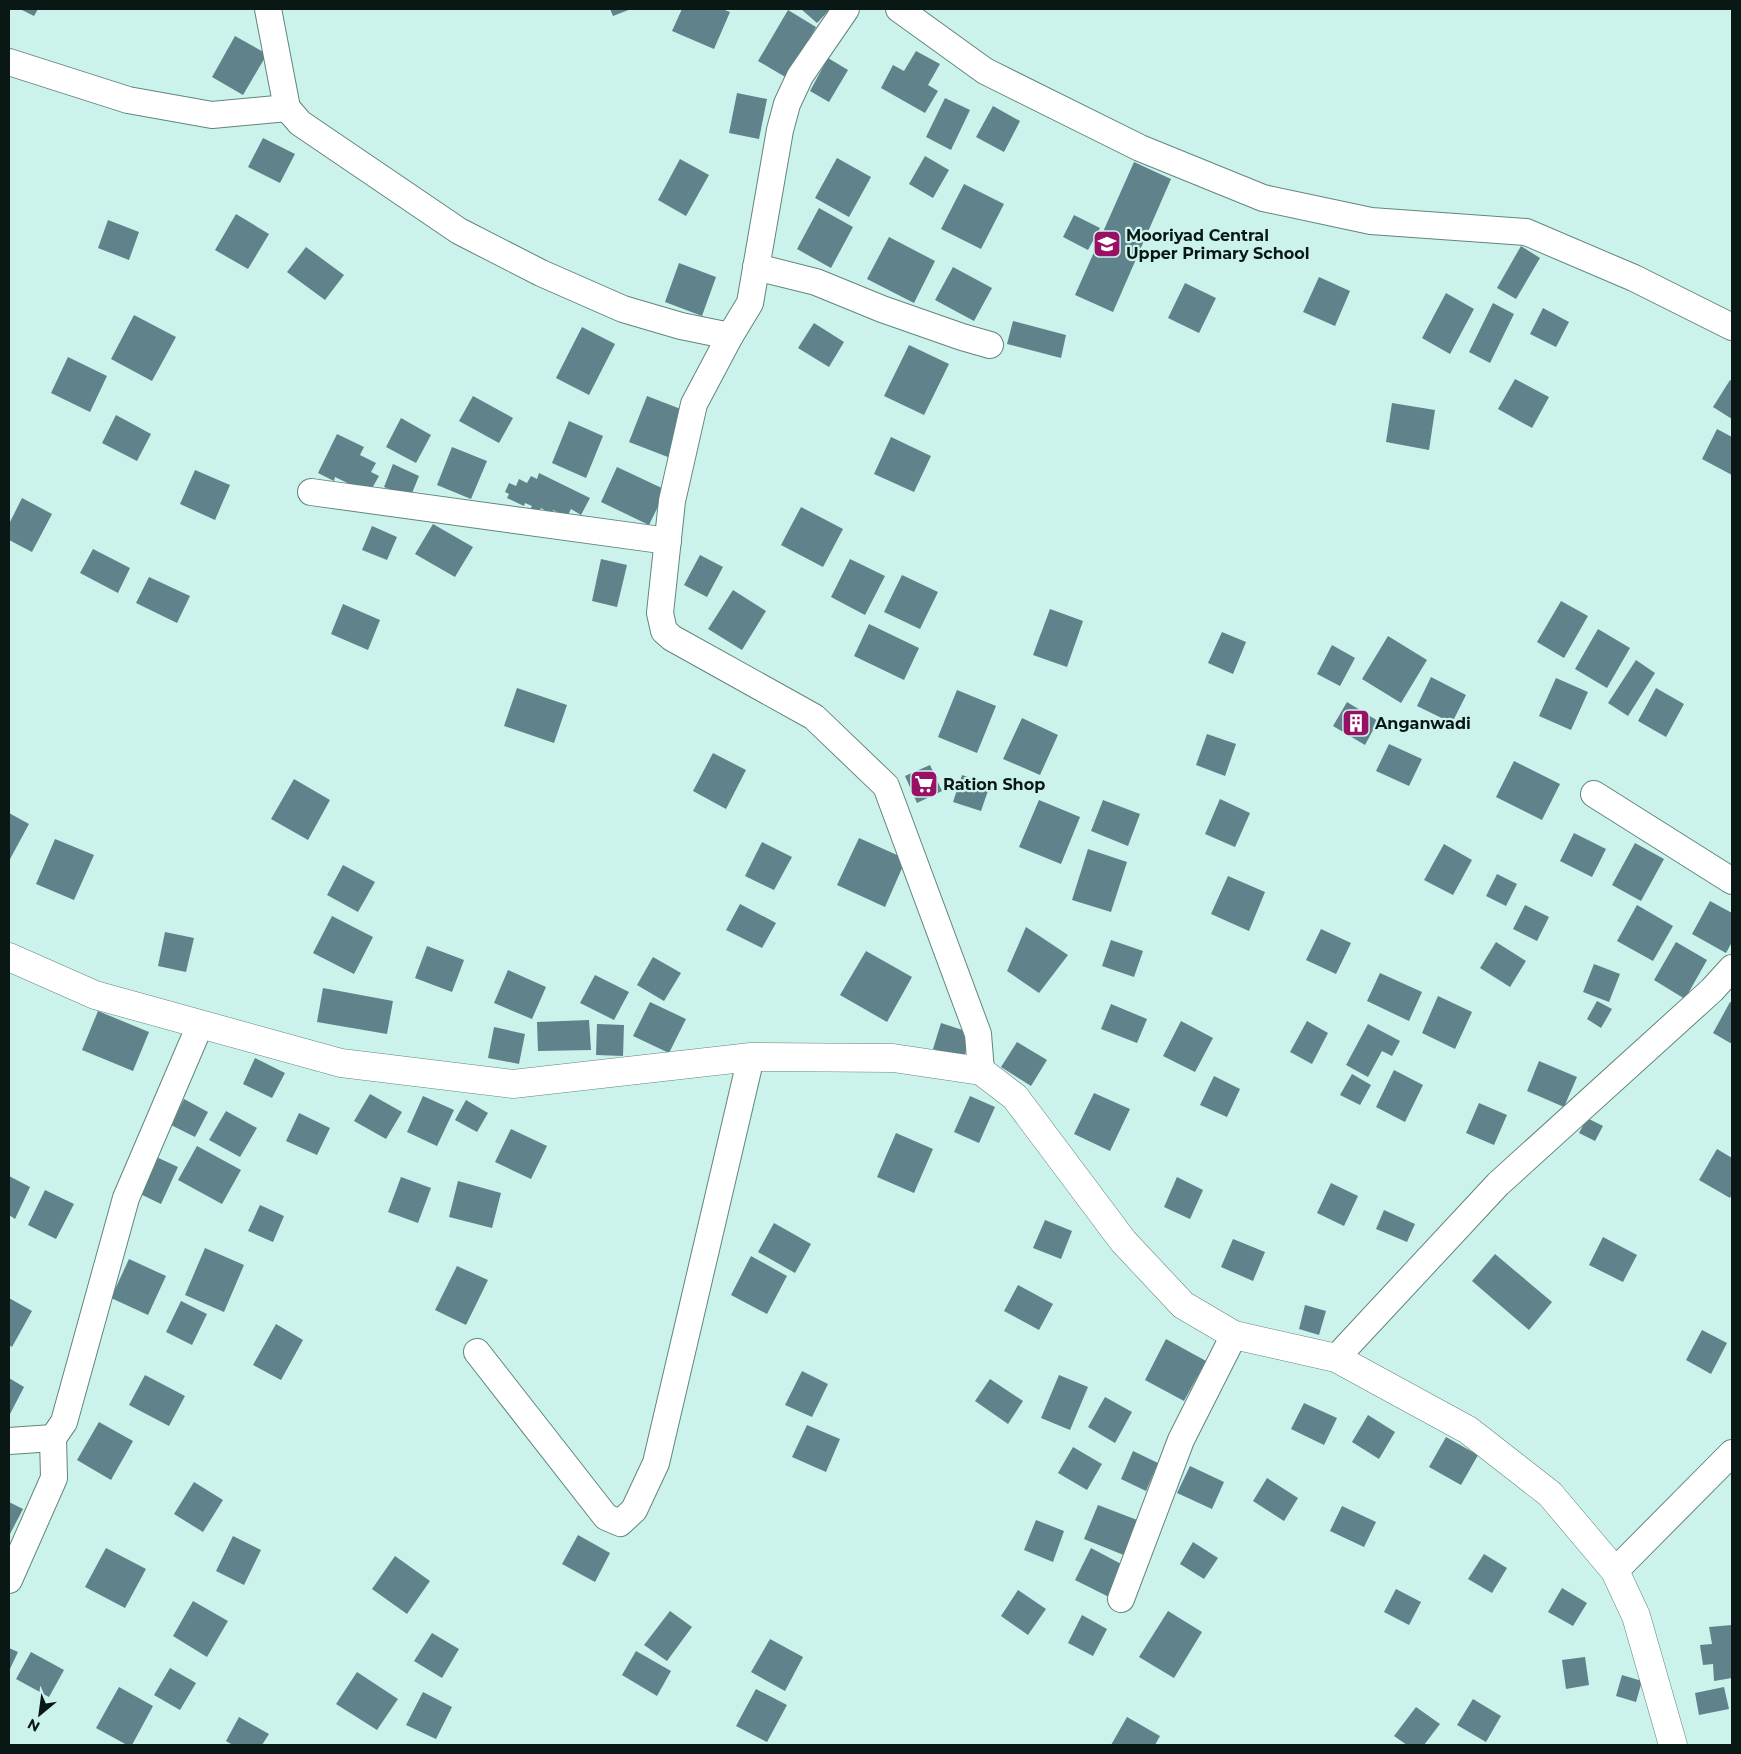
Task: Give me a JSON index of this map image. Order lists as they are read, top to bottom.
{
  "places": {
    "school or university": ["Mooriyad Central Upper Primary School"],
    "building": ["Anganwadi"],
    "supermarket": ["Ration Shop"]
  },
  "north": "bottom left"
}
